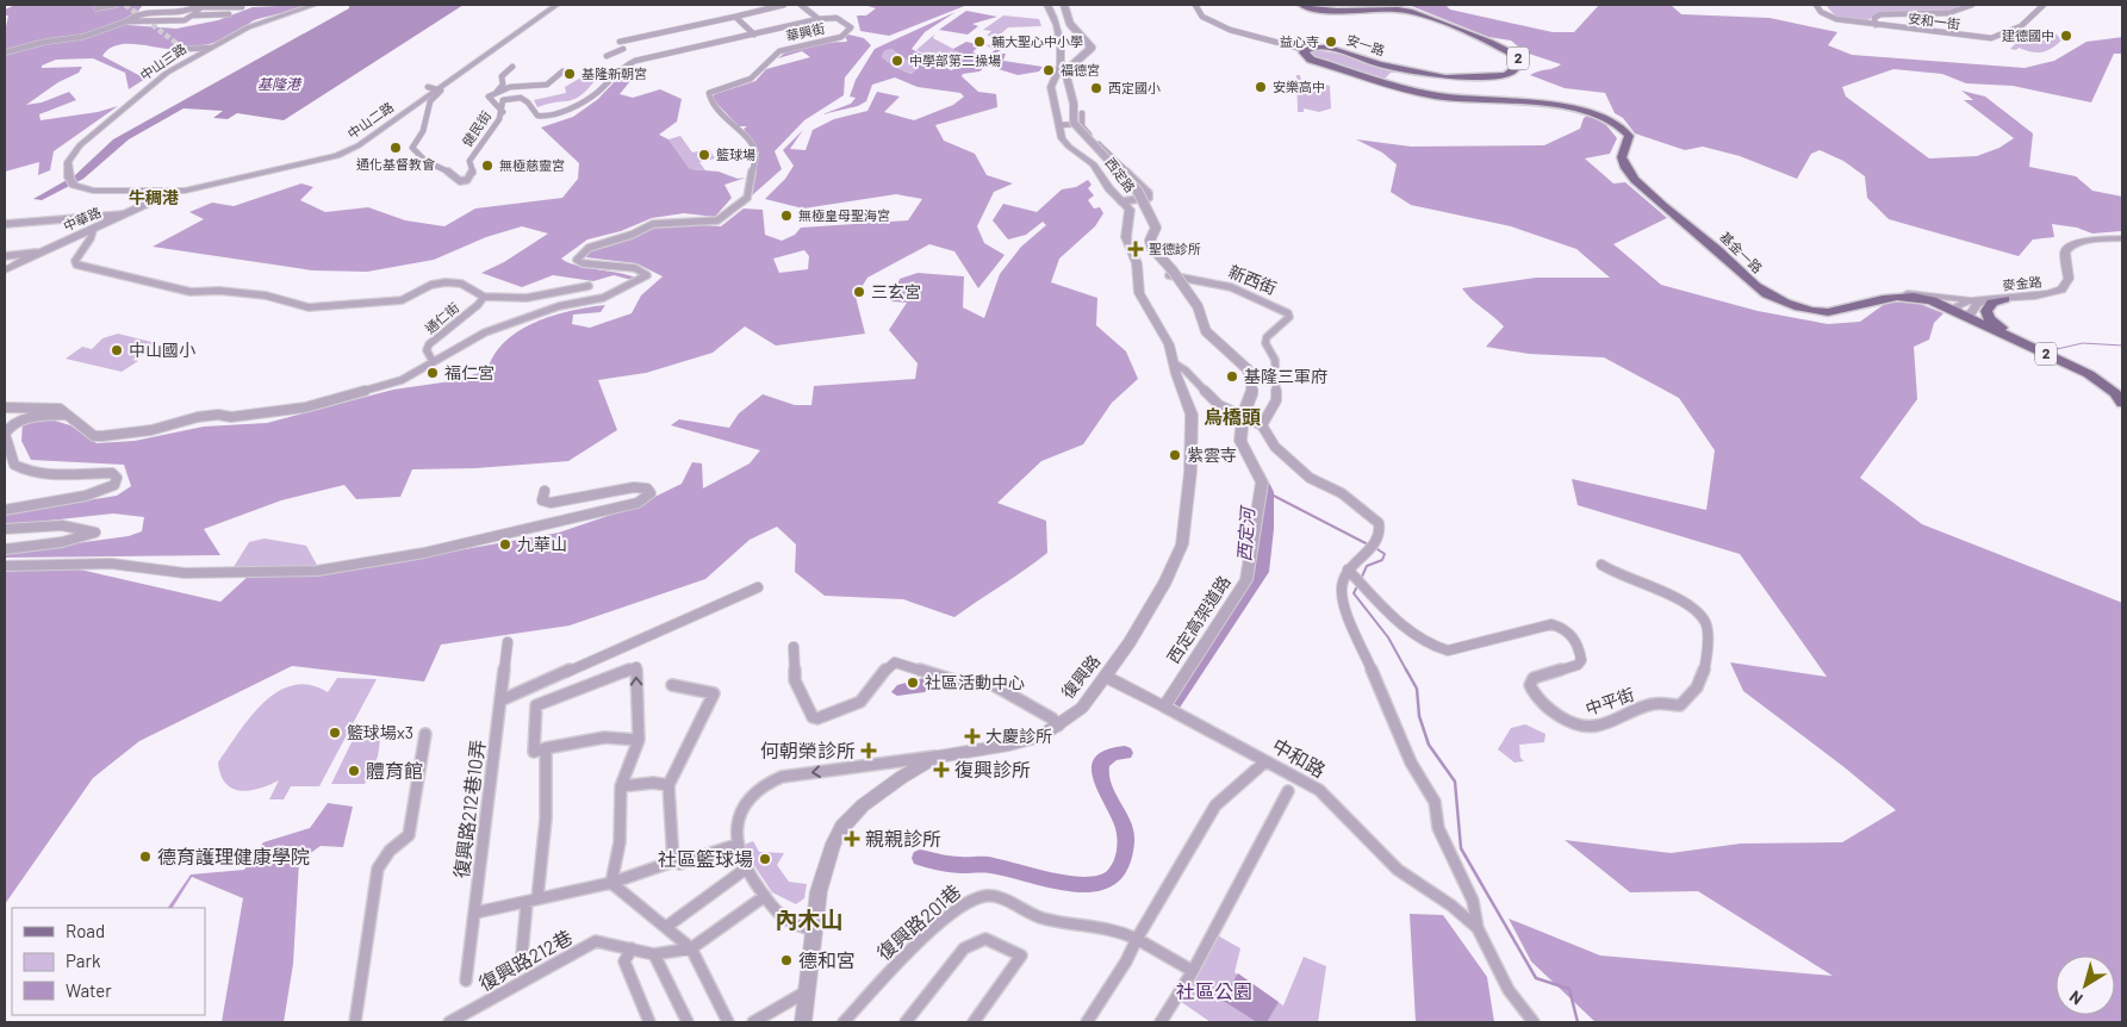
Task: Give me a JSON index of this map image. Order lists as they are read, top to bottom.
{
  "streets": {
    "main road": ["安一路", "2", "基金一路"],
    "street": [
      "安和一街",
      "華興街",
      "中山三路",
      "中山二路",
      "健民街",
      "西定路",
      "中華路",
      "新西街",
      "麥金路",
      "通仁街",
      "西定高架道路",
      "復興路",
      "中平街",
      "中和路",
      "復興路212巷10弄",
      "復興路201巷",
      "復興路212巷"
    ]
  },
  "crossings": [
    ["華興街", "健民街"],
    ["華興街", "通仁街"],
    ["安一路", "基金一路"],
    ["中山三路", "中山二路"],
    ["中山二路", "健民街"],
    ["中山二路", "中華路"],
    ["西定路", "復興路"],
    ["中華路", "通仁街"],
    ["基金一路", "麥金路"],
    ["新西街", "中和路"],
    ["西定高架道路", "中和路"],
    ["復興路", "中和路"],
    ["中平街", "中和路"]
  ],
  "districts": ["牛稠港", "烏橋頭", "內木山"],
  "water": ["基隆港", "西定河"],
  "parks": ["社區公園"],
  "places": {
    "other": [
      "建德國中",
      "輔大聖心中小學",
      "益心寺",
      "中學部第二操場",
      "福德宮",
      "基隆新朝宮",
      "安樂高中",
      "西定國小",
      "通化基督教會",
      "籃球場",
      "無極慈靈宮",
      "無極皇母聖海宮",
      "三玄宮",
      "中山國小",
      "福仁宮",
      "基隆三軍府",
      "紫雲寺",
      "九華山",
      "社區活動中心",
      "籃球場x3",
      "體育館",
      "德育護理健康學院",
      "社區籃球場",
      "德和宮"
    ],
    "health": [
      "聖德診所",
      "大慶診所",
      "何朝榮診所",
      "復興診所",
      "親親診所"
    ]
  },
  "legend": ["Road", "Park", "Water"],
  "north": "bottom left"
}
